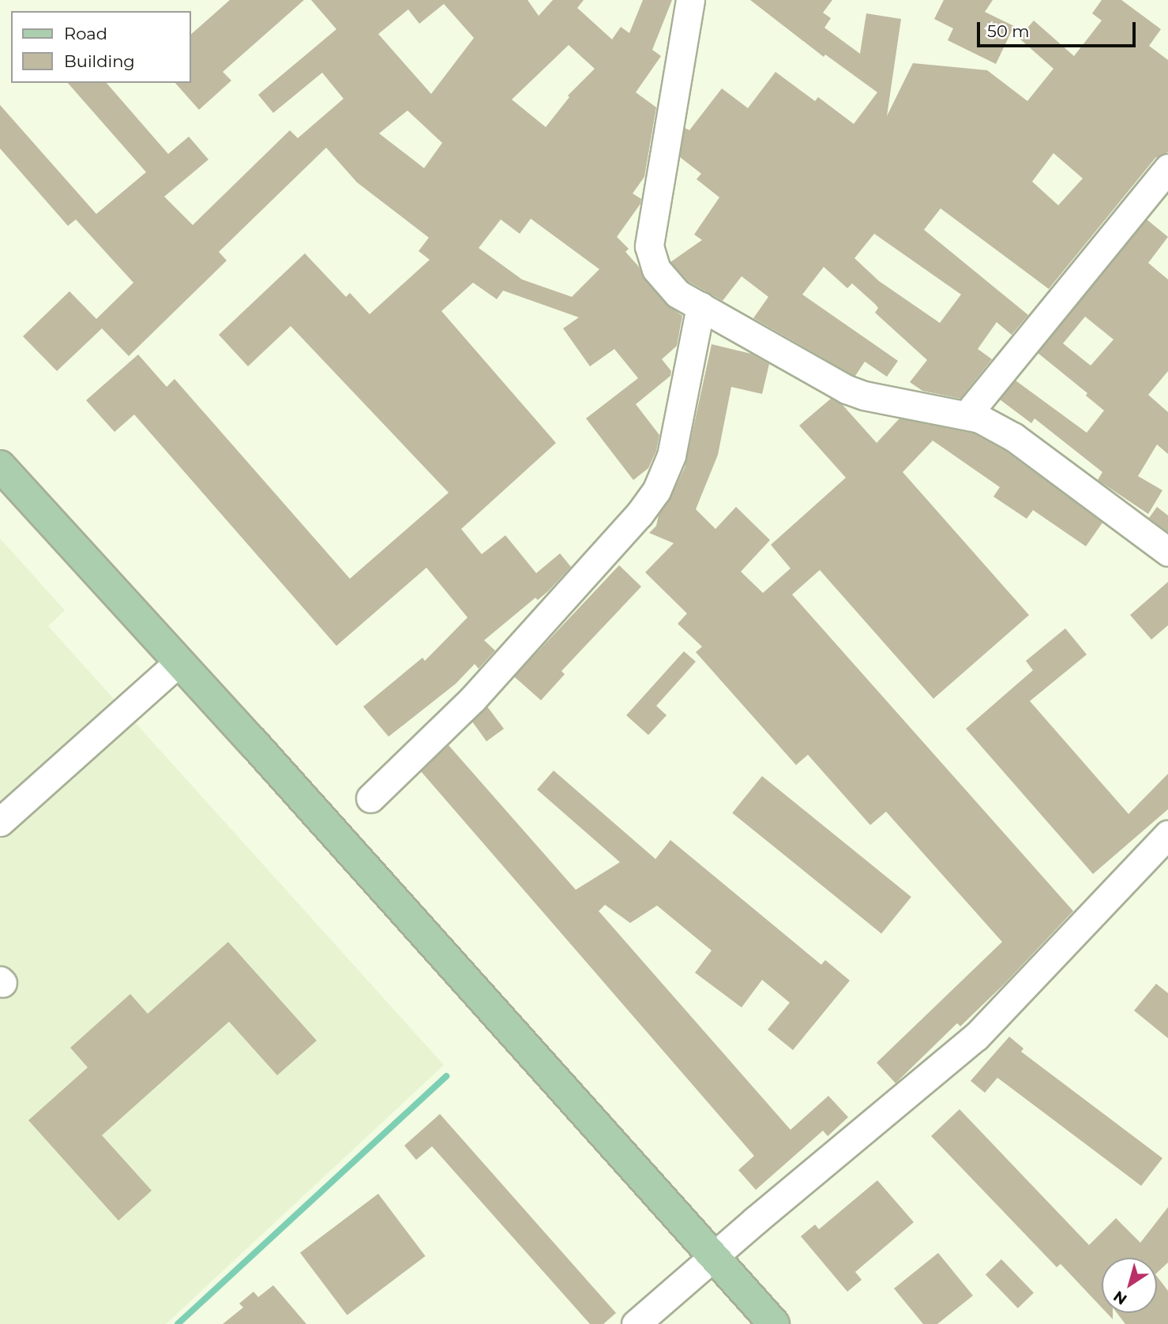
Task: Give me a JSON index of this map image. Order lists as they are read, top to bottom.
{
  "legend": ["Road", "Building"],
  "scale_bar": "50 m",
  "north": "bottom left"
}
